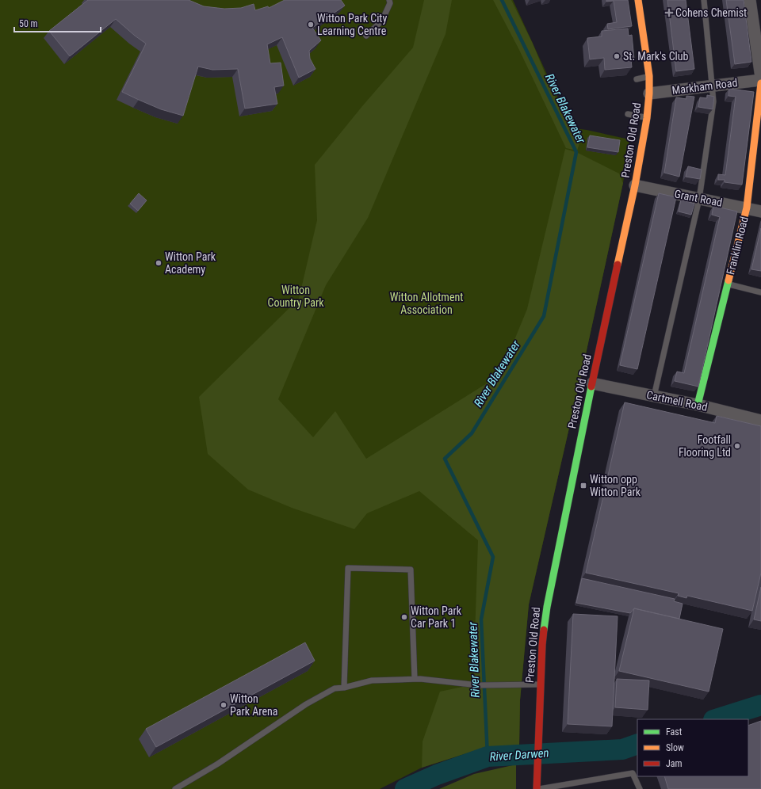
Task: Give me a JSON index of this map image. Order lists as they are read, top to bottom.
{
  "streets": {
    "main road": ["Preston Old Road", "Franklin Road"],
    "street": ["Markham Road", "Grant Road", "Cartmell Road"]
  },
  "crossings": [
    ["Markham Road", "Preston Old Road"],
    ["Preston Old Road", "Grant Road"],
    ["Preston Old Road", "Cartmell Road"],
    ["Grant Road", "Franklin Road"],
    ["Franklin Road", "Cartmell Road"]
  ],
  "water": ["River Blakewater", "River Darwen"],
  "parks": ["Witton Country Park", "Witton Allotment Association"],
  "places": {
    "health": ["Cohens Chemist"],
    "other": [
      "Witton Park City Learning Centre",
      "St. Mark's Club",
      "Witton Park Academy",
      "Footfall Flooring Ltd",
      "Witton Park Car Park 1",
      "Witton Park Arena"
    ],
    "transit": ["Witton opp Witton Park"]
  },
  "legend": ["Fast", "Slow", "Jam"],
  "scale_bar": "50 m"
}
